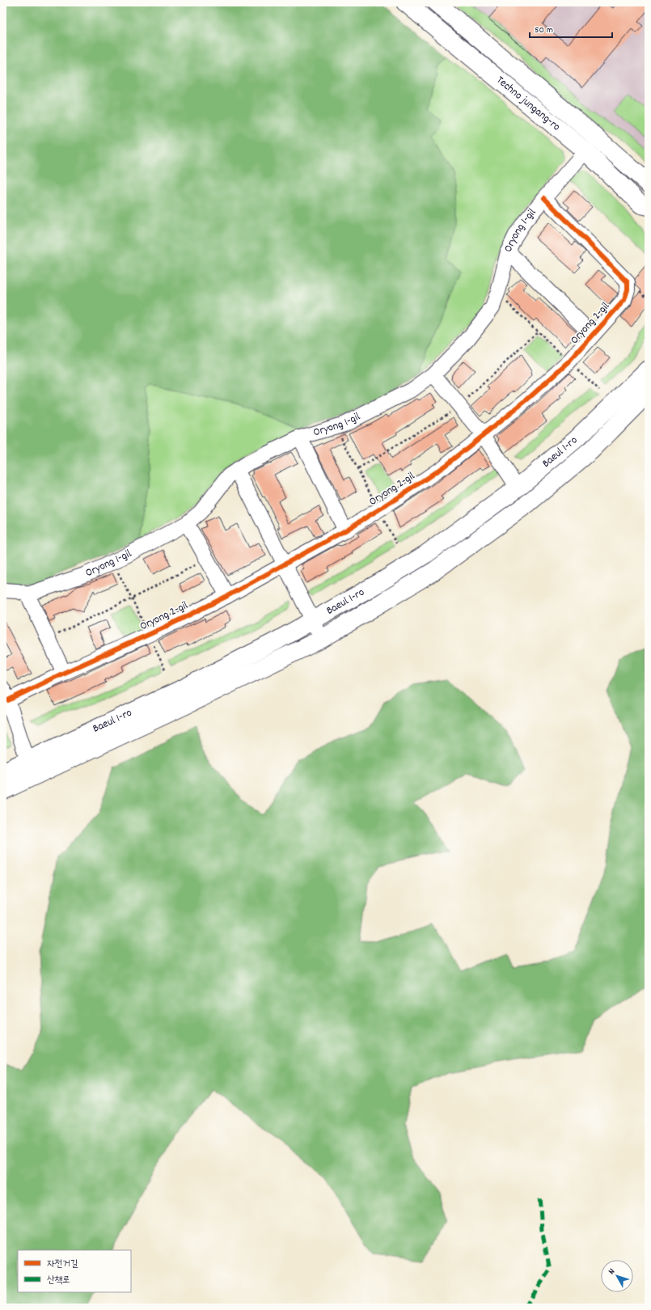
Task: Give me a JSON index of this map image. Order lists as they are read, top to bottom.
{
  "streets": {
    "main road": ["Techno jungang-ro", "Baeul 1-ro"],
    "street": ["Oryong 1-gil", "Oryong 2-gil"]
  },
  "crossings": [
    ["Techno jungang-ro", "Oryong 1-gil"],
    ["Oryong 1-gil", "Oryong 2-gil"]
  ],
  "legend": ["자전거길", "산책로"],
  "scale_bar": "50 m",
  "north": "top left"
}
